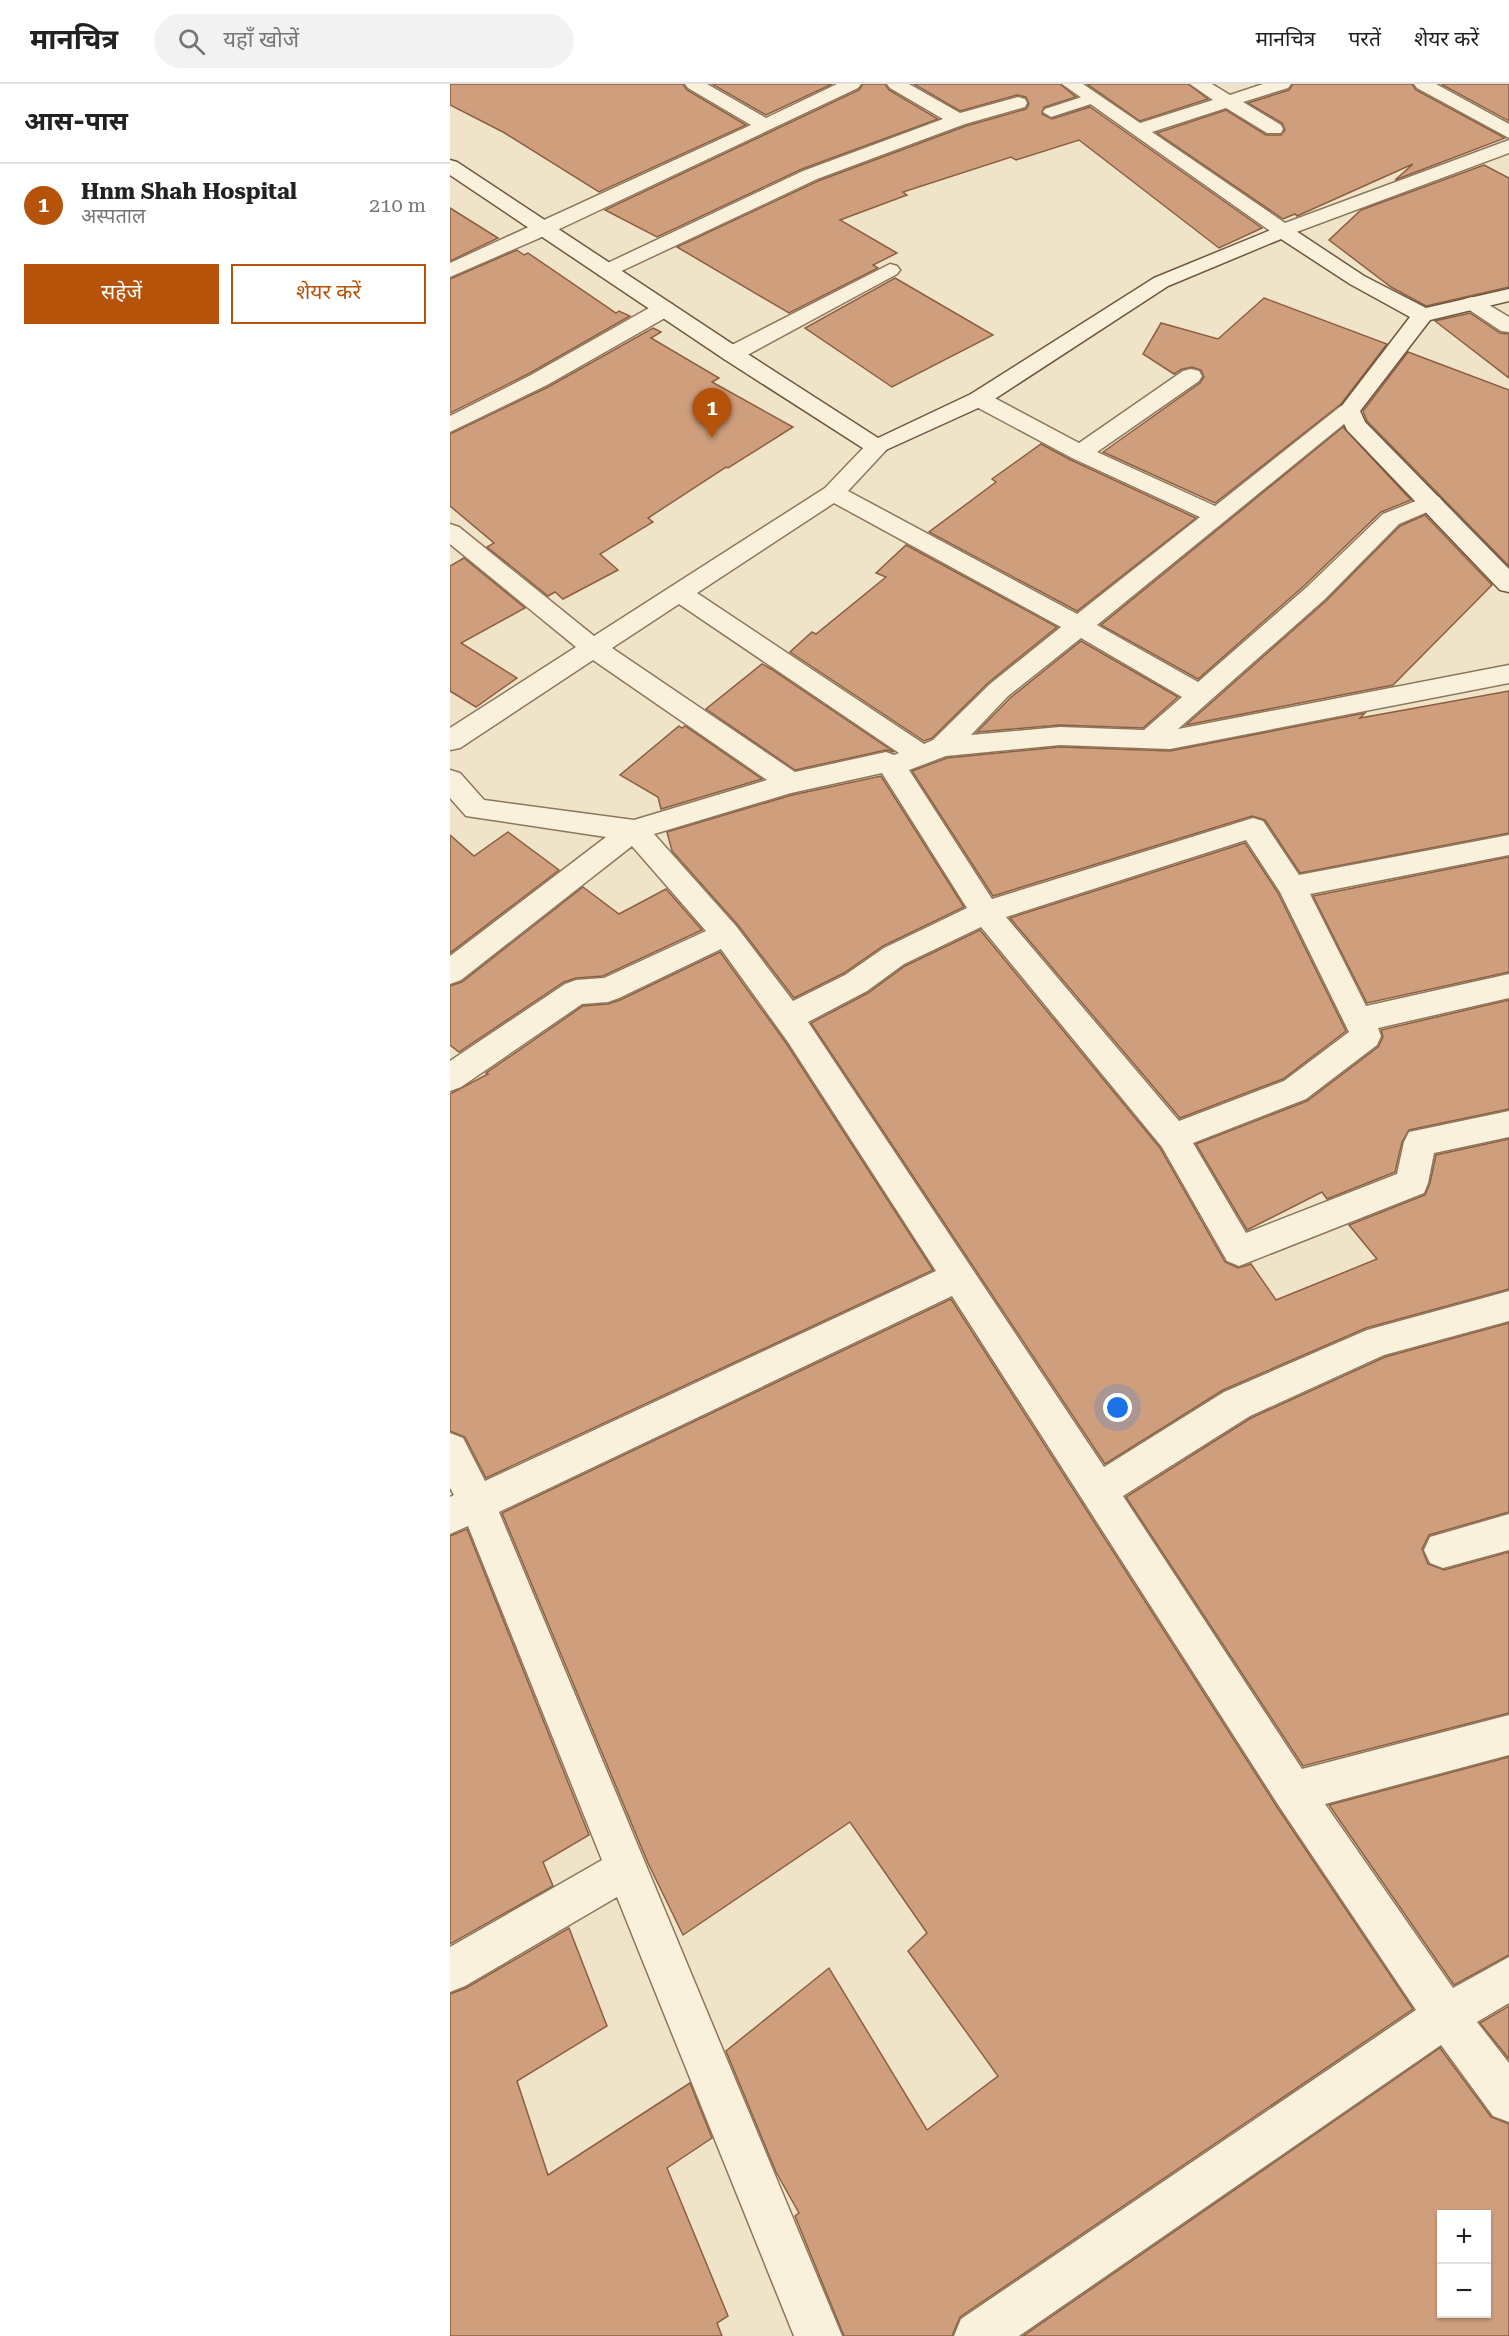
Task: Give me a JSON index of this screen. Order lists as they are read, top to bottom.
{
  "page": {
    "header": "मानचित्र",
    "search": "यहाँ खोजें",
    "nav": ["मानचित्र", "परतें", "शेयर करें"],
    "heading": "आस-पास",
    "list": [
      {
        "mark": "1",
        "name": "Hnm Shah Hospital",
        "note": "अस्पताल",
        "value": "210 m"
      }
    ],
    "buttons": ["सहेजें", "शेयर करें"],
    "pins": "1",
    "map_buttons": ["+", "−"]
  }
}
